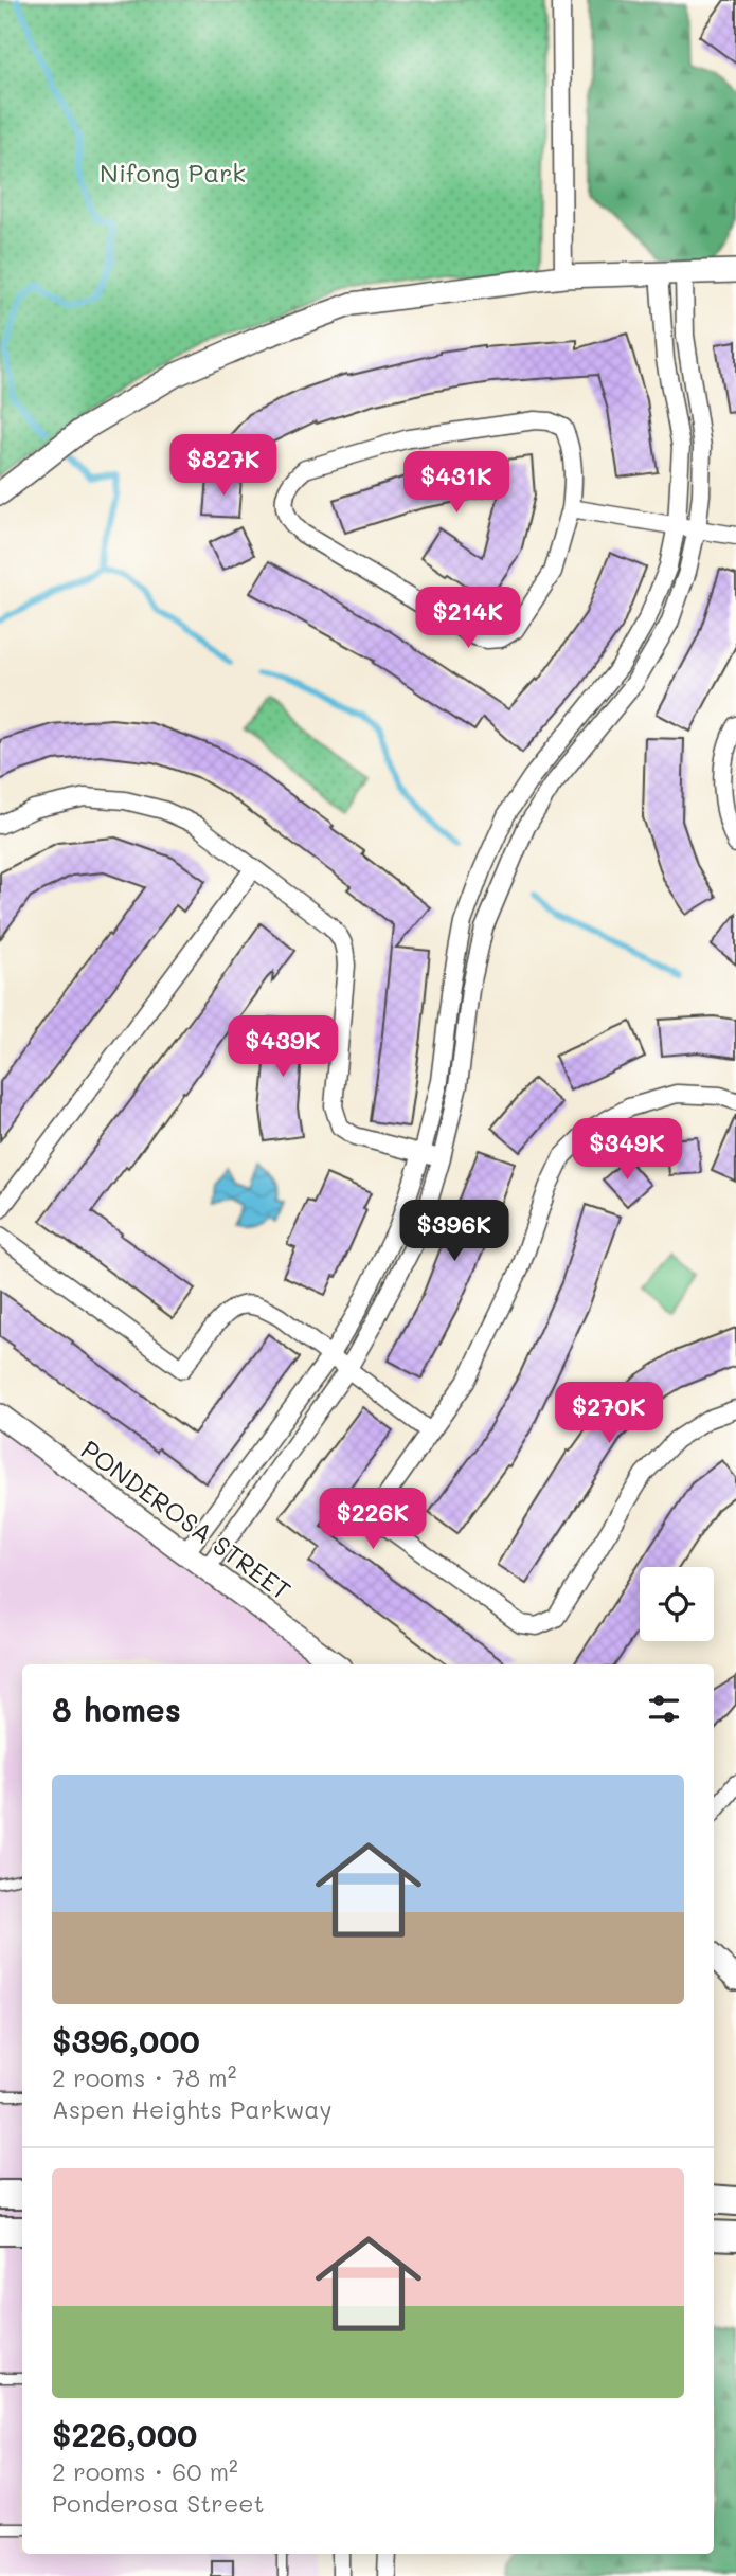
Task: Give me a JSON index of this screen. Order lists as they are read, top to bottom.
{
  "streets": {
    "street": ["PONDEROSA STREET"]
  },
  "parks": ["Nifong Park"],
  "page": {
    "price": [
      "$827K",
      "$431K",
      "$214K",
      "$439K",
      "$349K",
      "$396K",
      "$270K",
      "$226K"
    ],
    "heading": "8 homes",
    "list": [
      {
        "name": "$396,000",
        "note": "2 rooms · 78 m² · Aspen Heights Parkway"
      },
      {
        "name": "$226,000",
        "note": "2 rooms · 60 m² · Ponderosa Street"
      }
    ]
  }
}
